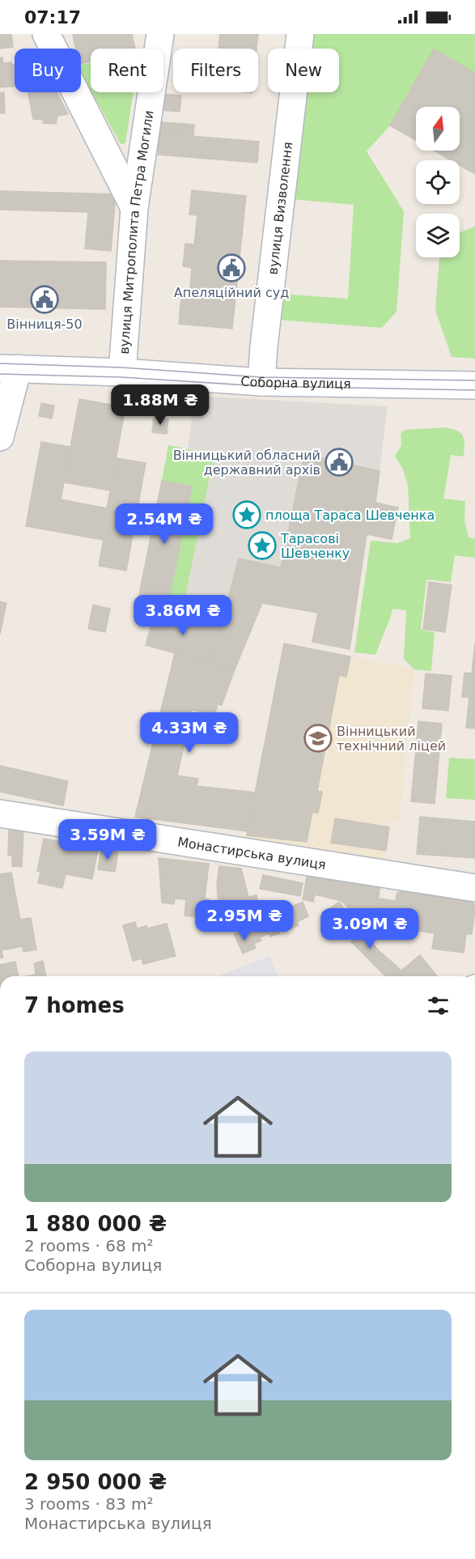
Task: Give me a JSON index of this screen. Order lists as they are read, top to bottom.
{
  "streets": {
    "street": [
      "вулиця Визволення",
      "вулиця Митрополита Петра Могили",
      "Соборна вулиця",
      "Монастирська вулиця"
    ]
  },
  "crossings": [
    ["вулиця Визволення", "Соборна вулиця"],
    ["вулиця Митрополита Петра Могили", "Соборна вулиця"]
  ],
  "places": {
    "public building": ["Апеляційний суд", "Вінниця-50", "Вінницький обласний державний архів"],
    "place": ["площа Тараса Шевченка", "Тарасові Шевченку"],
    "school or university": ["Вінницький технічний ліцей"]
  },
  "north": "top",
  "page": {
    "status": "07:17",
    "chip": [
      "Buy",
      "Rent",
      "Filters",
      "New"
    ],
    "price": [
      "1.88M ₴",
      "2.54M ₴",
      "3.86M ₴",
      "4.33M ₴",
      "3.59M ₴",
      "2.95M ₴",
      "3.09M ₴"
    ],
    "heading": "7 homes",
    "list": [
      {
        "name": "1 880 000 ₴",
        "note": "2 rooms · 68 m² · Соборна вулиця"
      },
      {
        "name": "2 950 000 ₴",
        "note": "3 rooms · 83 m² · Монастирська вулиця"
      }
    ]
  }
}
